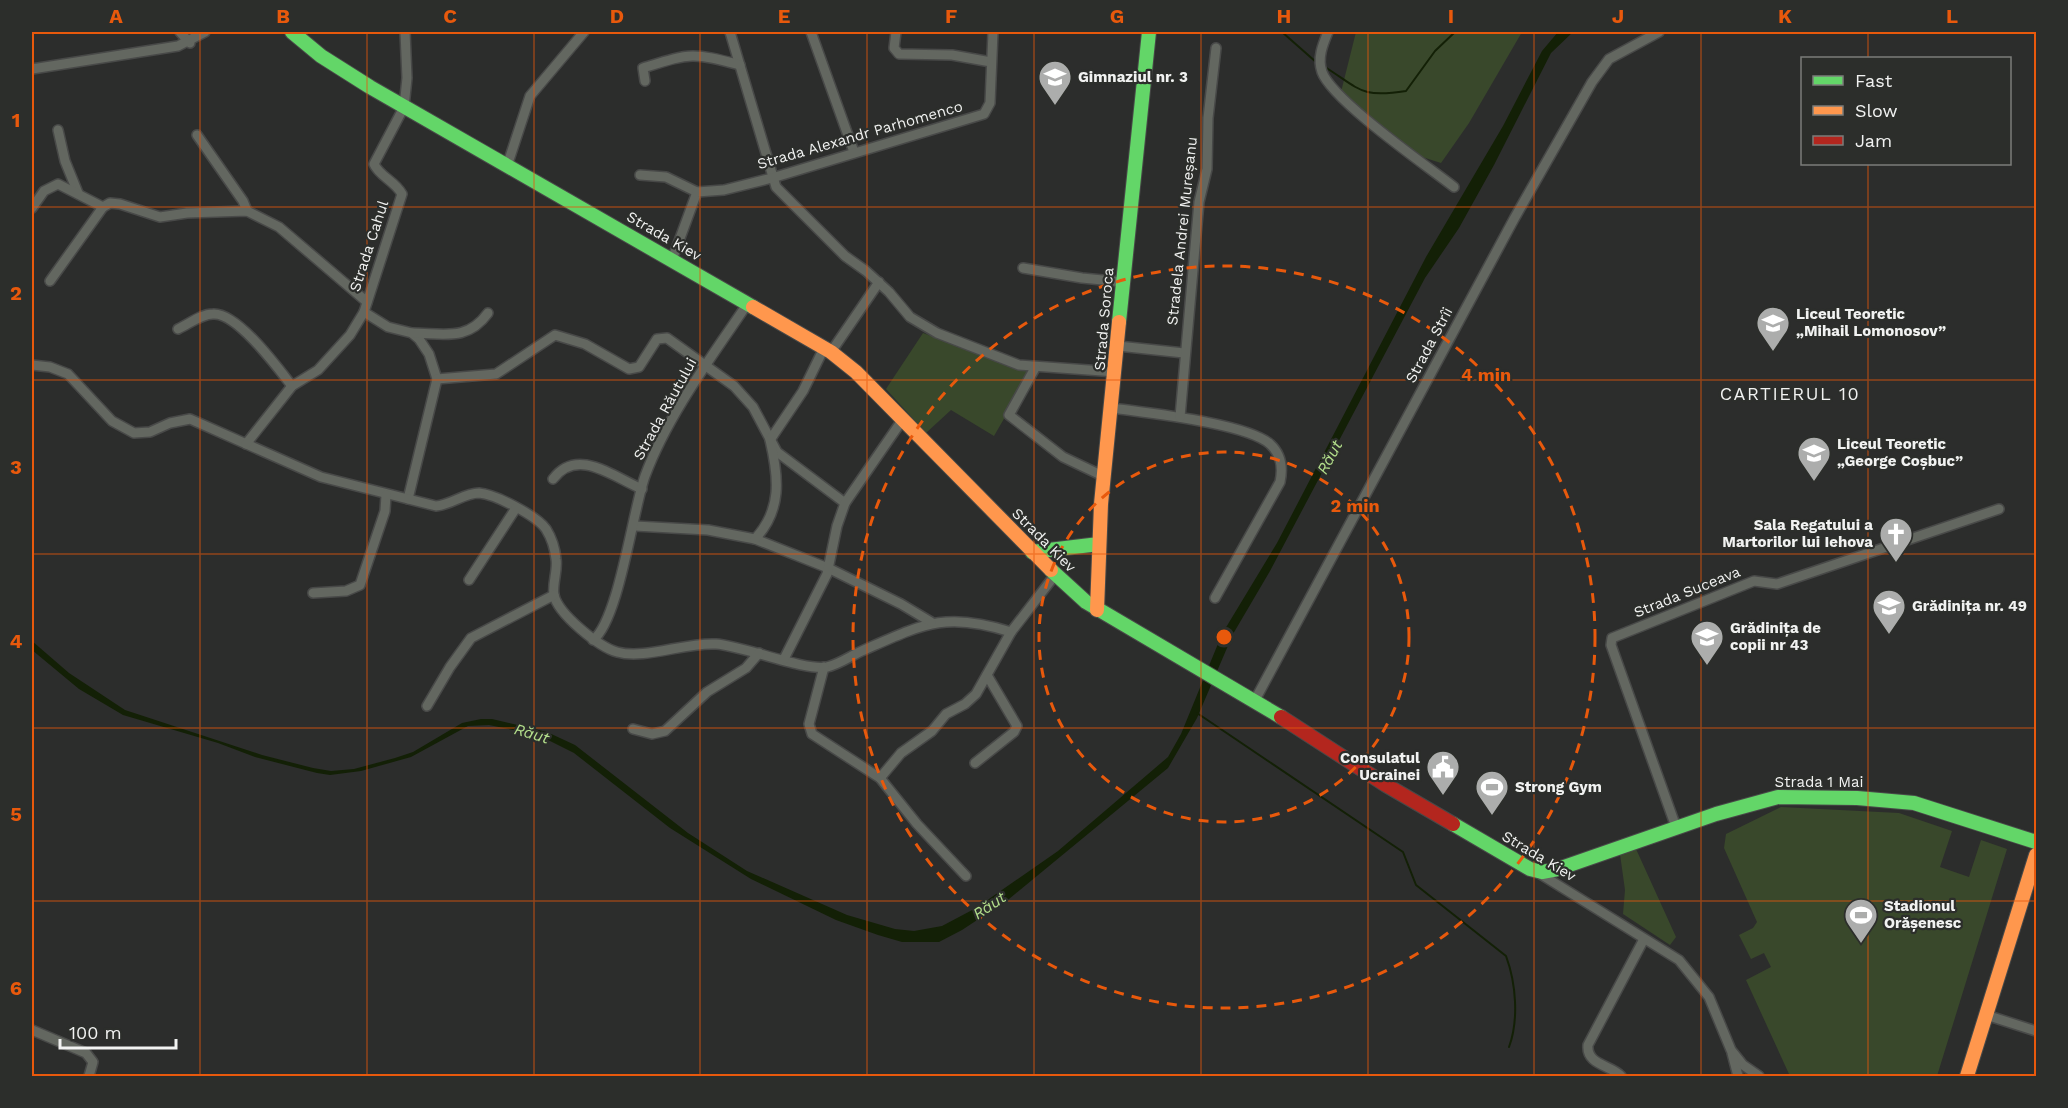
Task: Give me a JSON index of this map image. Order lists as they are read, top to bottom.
{
  "streets": {
    "main road": ["Strada Kiev", "Strada Soroca", "Strada 1 Mai"],
    "street": [
      "Strada Alexandr Parhomenco",
      "Stradela Andrei Mureșanu",
      "Strada Cahul",
      "Strada Strîi",
      "Strada Răutului",
      "Strada Suceava"
    ]
  },
  "crossings": [
    ["Strada Kiev", "Strada Cahul"],
    ["Strada Kiev", "Strada Soroca"],
    ["Strada Kiev", "Strada Strîi"],
    ["Strada Kiev", "Strada Răutului"],
    ["Strada Kiev", "Strada 1 Mai"],
    ["Strada Suceava", "Strada 1 Mai"]
  ],
  "districts": ["CARTIERUL 10"],
  "water": ["Răut"],
  "places": {
    "school or university": [
      "Gimnaziul nr. 3",
      "Liceul Teoretic „Mihail Lomonosov”",
      "Liceul Teoretic „George Coșbuc”",
      "Grădinița nr. 49",
      "Grădinița de copii nr 43"
    ],
    "church": ["Sala Regatului a Martorilor lui Iehova"],
    "public building": ["Consulatul Ucrainei"],
    "sports": ["Strong Gym", "Stadionul Orășenesc"]
  },
  "legend": ["Fast", "Slow", "Jam"],
  "scale_bar": "100 m",
  "grid": {
    "columns": [
      "A",
      "B",
      "C",
      "D",
      "E",
      "F",
      "G",
      "H",
      "I",
      "J",
      "K",
      "L"
    ],
    "rows": [
      "1",
      "2",
      "3",
      "4",
      "5",
      "6"
    ]
  },
  "rings": ["4 min", "2 min"]
}
